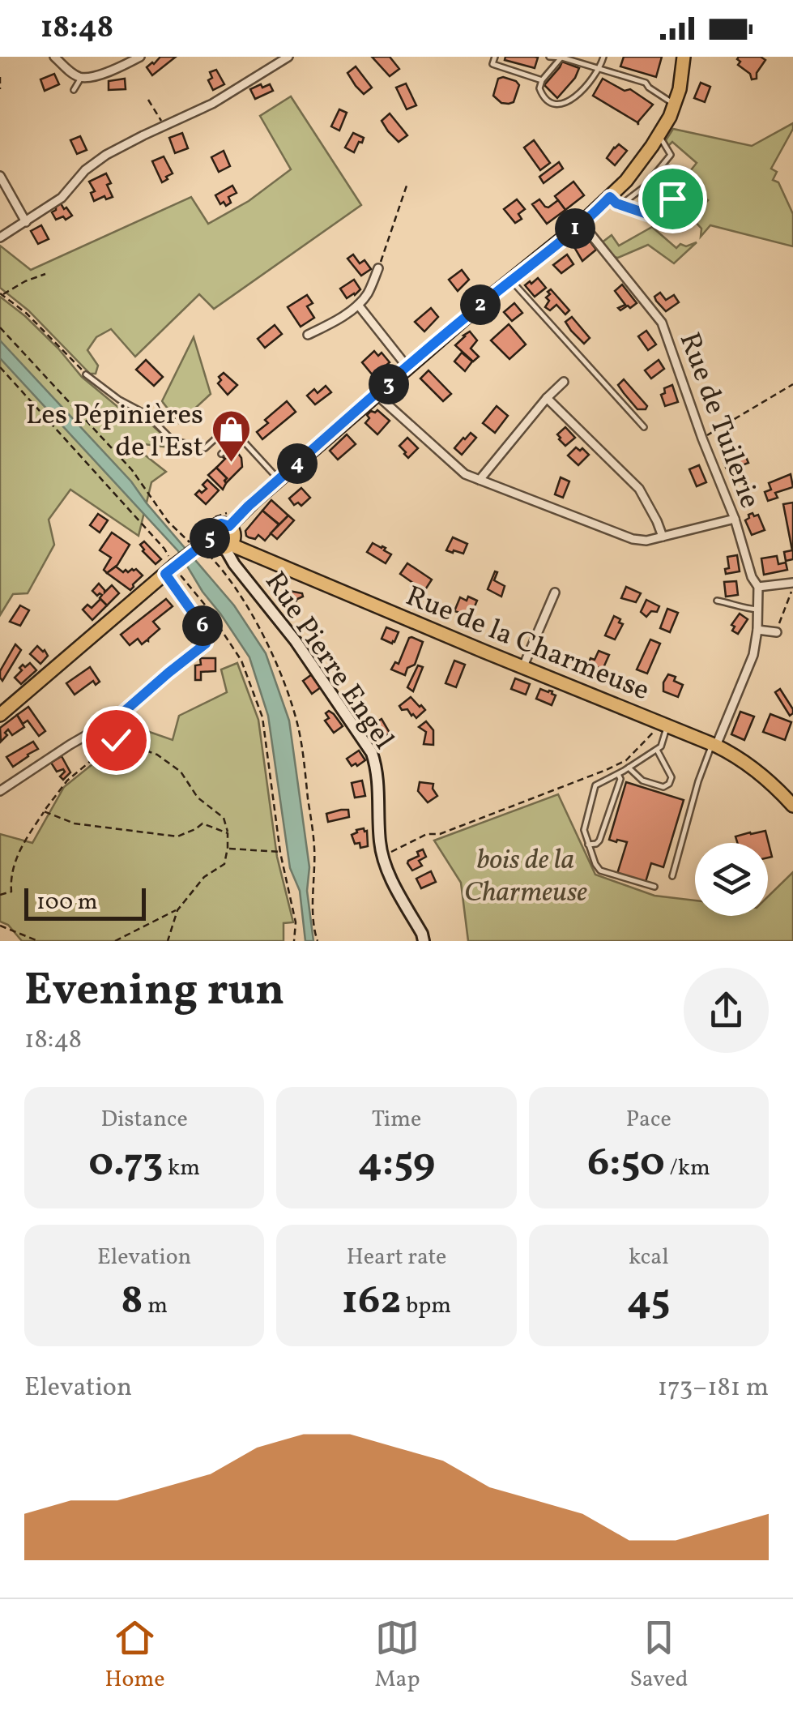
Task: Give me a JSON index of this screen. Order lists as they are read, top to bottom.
{
  "streets": {
    "main road": ["Rue de la Charmeuse"],
    "street": ["Rue de Tuilerie", "Rue Pierre Engel"]
  },
  "crossings": [
    ["Rue de Tuilerie", "Rue de la Charmeuse"],
    ["Rue de la Charmeuse", "Rue Pierre Engel"]
  ],
  "parks": ["bois de la Charmeuse"],
  "places": {
    "shop": ["Les Pépinières de l'Est"]
  },
  "scale_bar": "100 m",
  "page": {
    "status": "18:48",
    "pins": [
      "1",
      "2",
      "3",
      "4",
      "5",
      "6"
    ],
    "scale": "100 m",
    "heading": ["Evening run", "18:48"],
    "stats": [
      ["Distance", "0.73 km"],
      ["Time", "4:59"],
      ["Pace", "6:50 /km"],
      ["Elevation", "8 m"],
      ["Heart rate", "162 bpm"],
      ["kcal", "45"]
    ],
    "chart": ["Elevation", "173–181 m"],
    "tabs": ["Home", "Map", "Saved"]
  }
}
